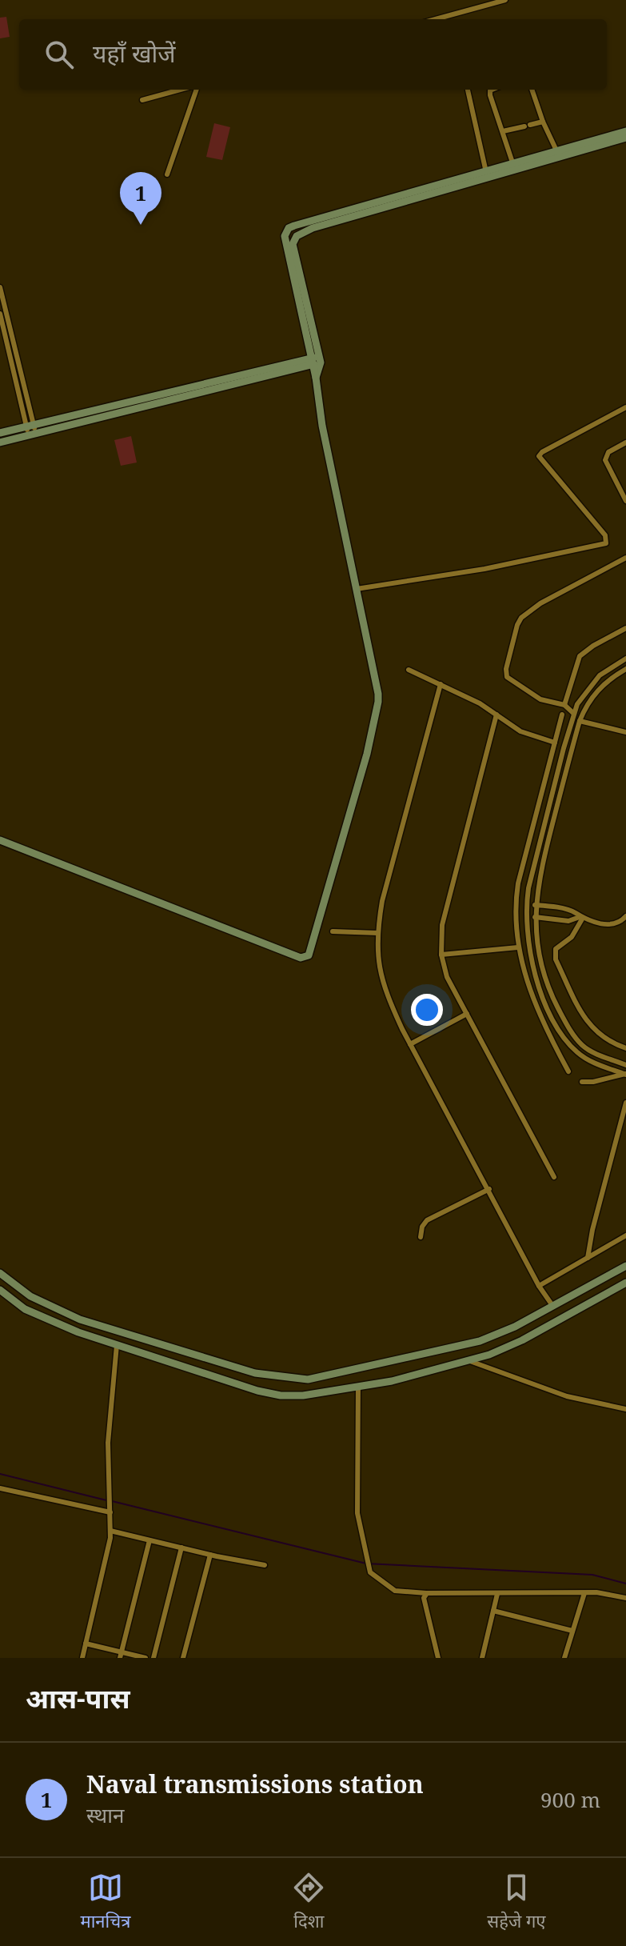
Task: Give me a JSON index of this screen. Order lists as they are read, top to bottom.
{
  "page": {
    "search": "यहाँ खोजें",
    "pins": "1",
    "heading": "आस-पास",
    "list": [
      {
        "mark": "1",
        "name": "Naval transmissions station",
        "note": "स्थान",
        "value": "900 m"
      }
    ],
    "nav": ["मानचित्र", "दिशा", "सहेजे गए"]
  }
}
